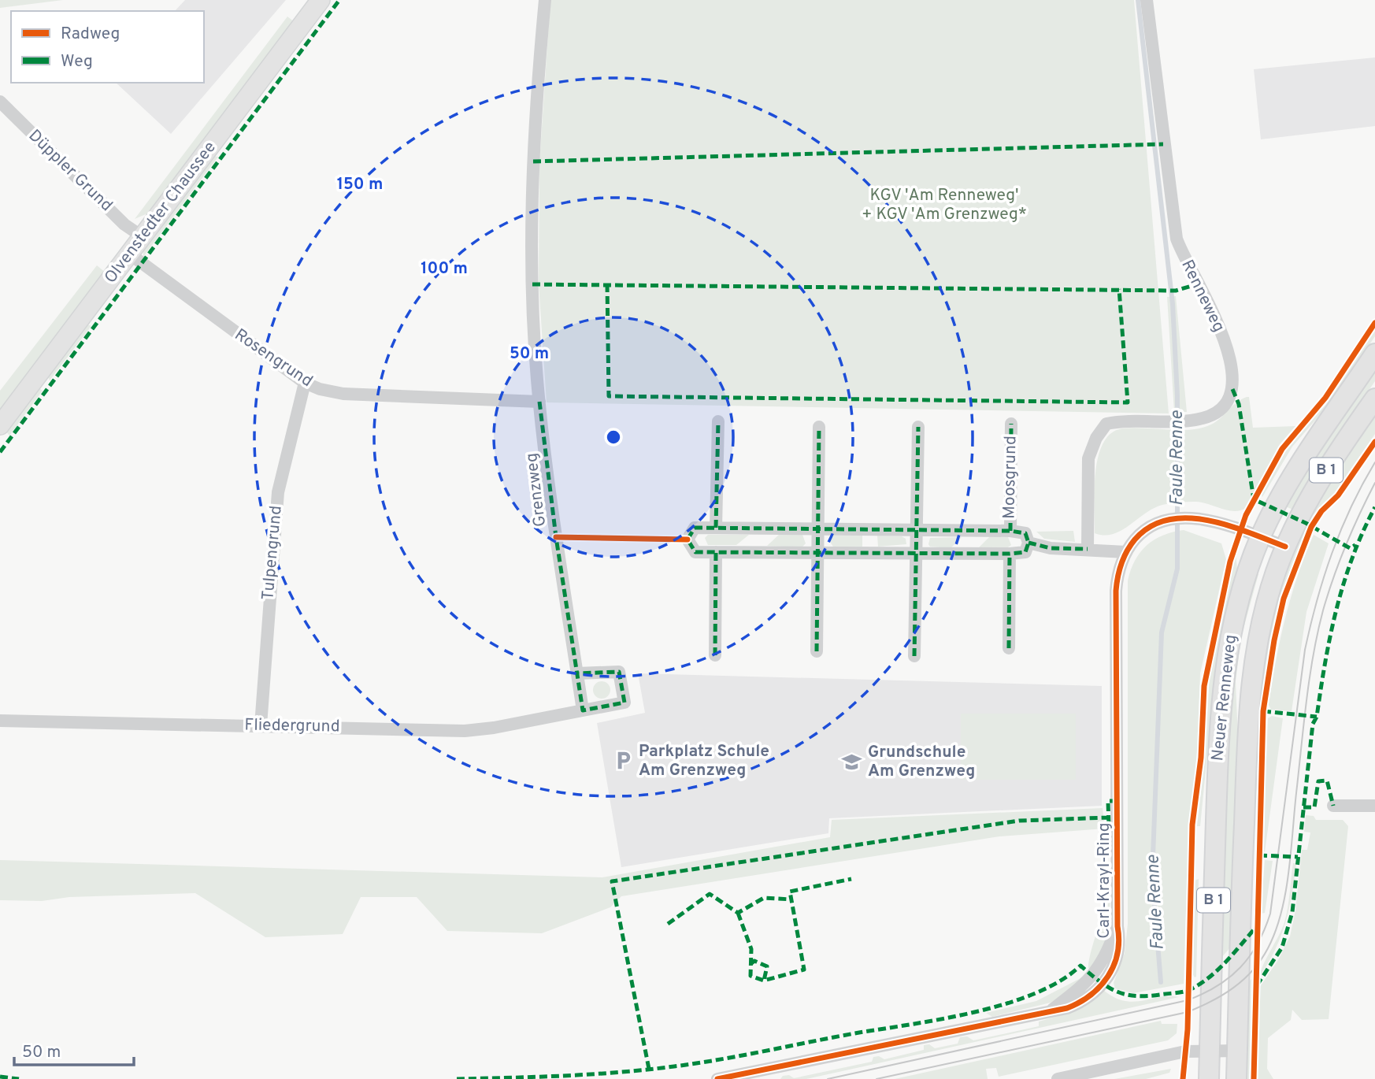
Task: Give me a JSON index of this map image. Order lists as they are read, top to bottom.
{
  "streets": {
    "main road": ["B 1", "Neuer Renneweg"],
    "street": [
      "Düppler Grund",
      "Olvenstedter Chaussee",
      "Renneweg",
      "Rosengrund",
      "Moosgrund",
      "Grenzweg",
      "Tulpengrund",
      "Fliedergrund",
      "Carl-Krayl-Ring"
    ]
  },
  "crossings": [
    ["Düppler Grund", "Olvenstedter Chaussee"],
    ["Olvenstedter Chaussee", "Rosengrund"],
    ["Renneweg", "Moosgrund"],
    ["Rosengrund", "Grenzweg"],
    ["Rosengrund", "Tulpengrund"],
    ["Moosgrund", "Carl-Krayl-Ring"],
    ["Grenzweg", "Fliedergrund"],
    ["Tulpengrund", "Fliedergrund"],
    ["Neuer Renneweg", "Carl-Krayl-Ring"]
  ],
  "water": ["Faule Renne"],
  "parks": ["KGV 'Am Renneweg' + KGV 'Am Grenzweg*"],
  "places": {
    "parking": ["Parkplatz Schule Am Grenzweg"],
    "school or university": ["Grundschule Am Grenzweg"]
  },
  "legend": ["Radweg", "Weg"],
  "scale_bar": "50 m",
  "rings": ["150 m", "100 m", "50 m"]
}
